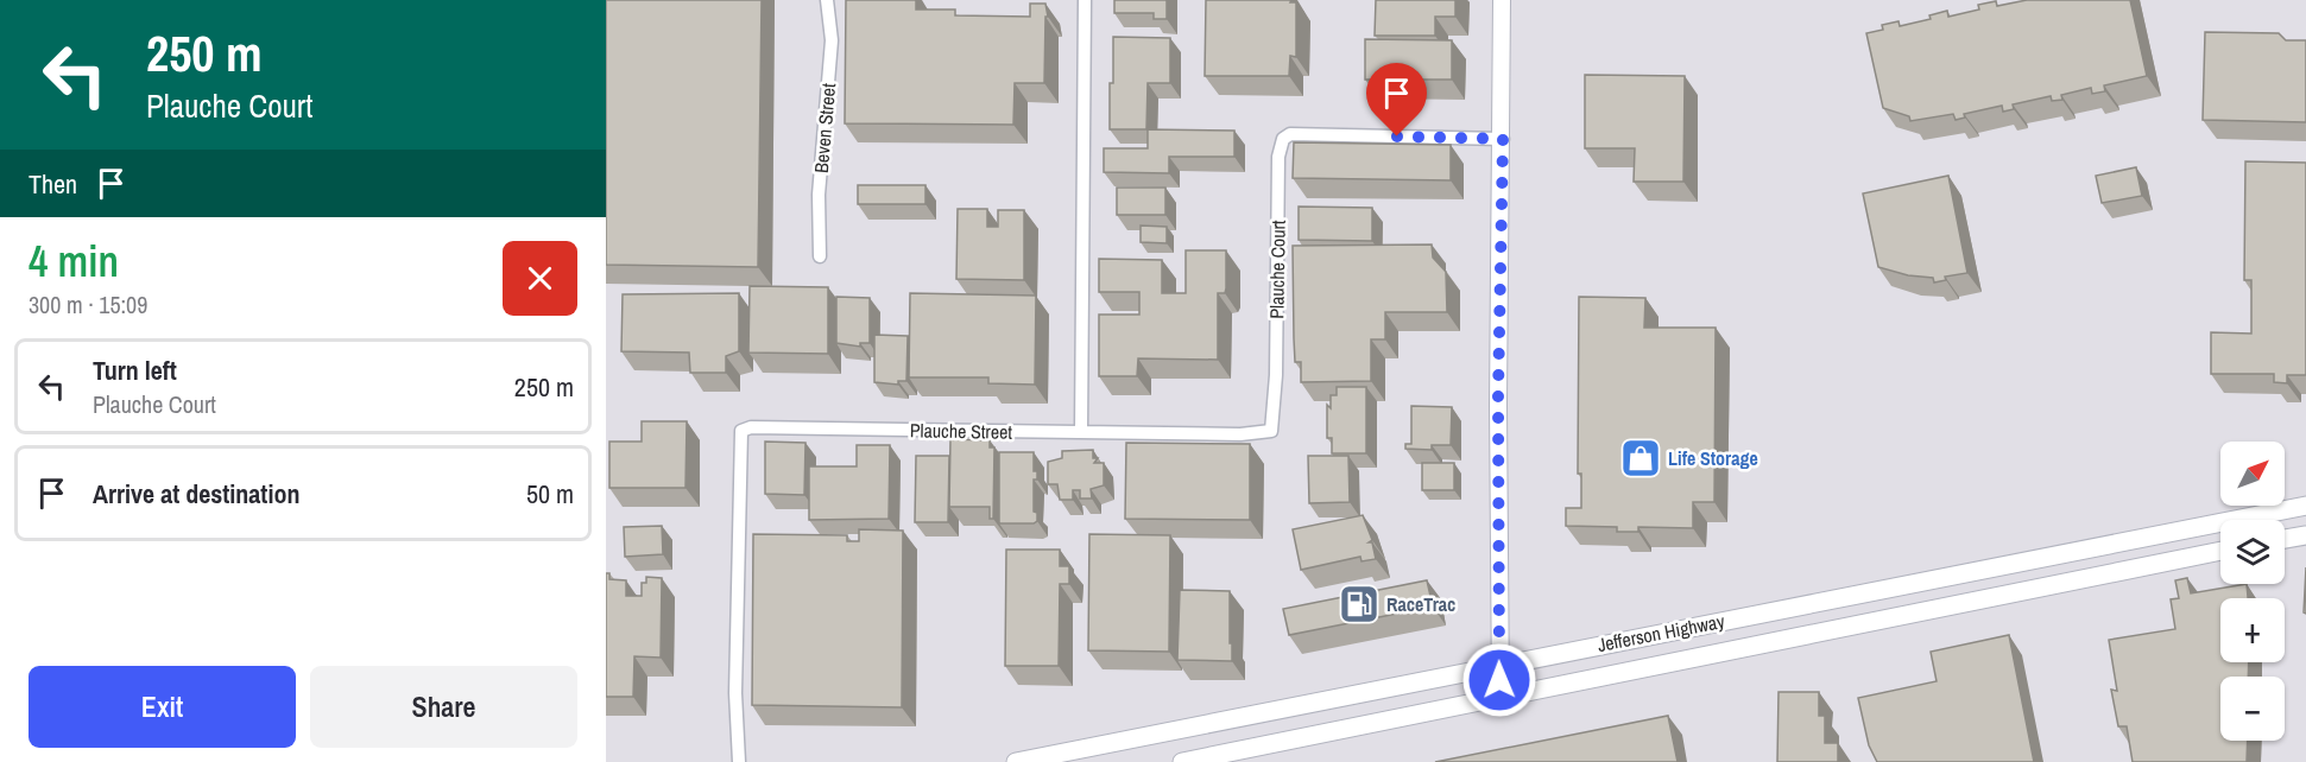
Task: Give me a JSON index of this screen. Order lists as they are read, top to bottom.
{
  "streets": {
    "main road": ["Jefferson Highway"],
    "street": ["Beven Street", "Plauche Court", "Plauche Street"]
  },
  "crossings": [
    ["Plauche Court", "Plauche Street"]
  ],
  "places": {
    "shop": ["Life Storage"],
    "fuel station": ["RaceTrac"]
  },
  "north": "top right",
  "page": {
    "turn": ["250 m", "Plauche Court"],
    "then": "Then",
    "heading": ["4 min", "300 m · 15:09"],
    "list": [
      {
        "name": "Turn left",
        "note": "Plauche Court",
        "value": "250 m"
      },
      {
        "name": "Arrive at destination",
        "value": "50 m"
      }
    ],
    "map_buttons": ["+", "−"],
    "buttons": ["Exit", "Share"]
  }
}
